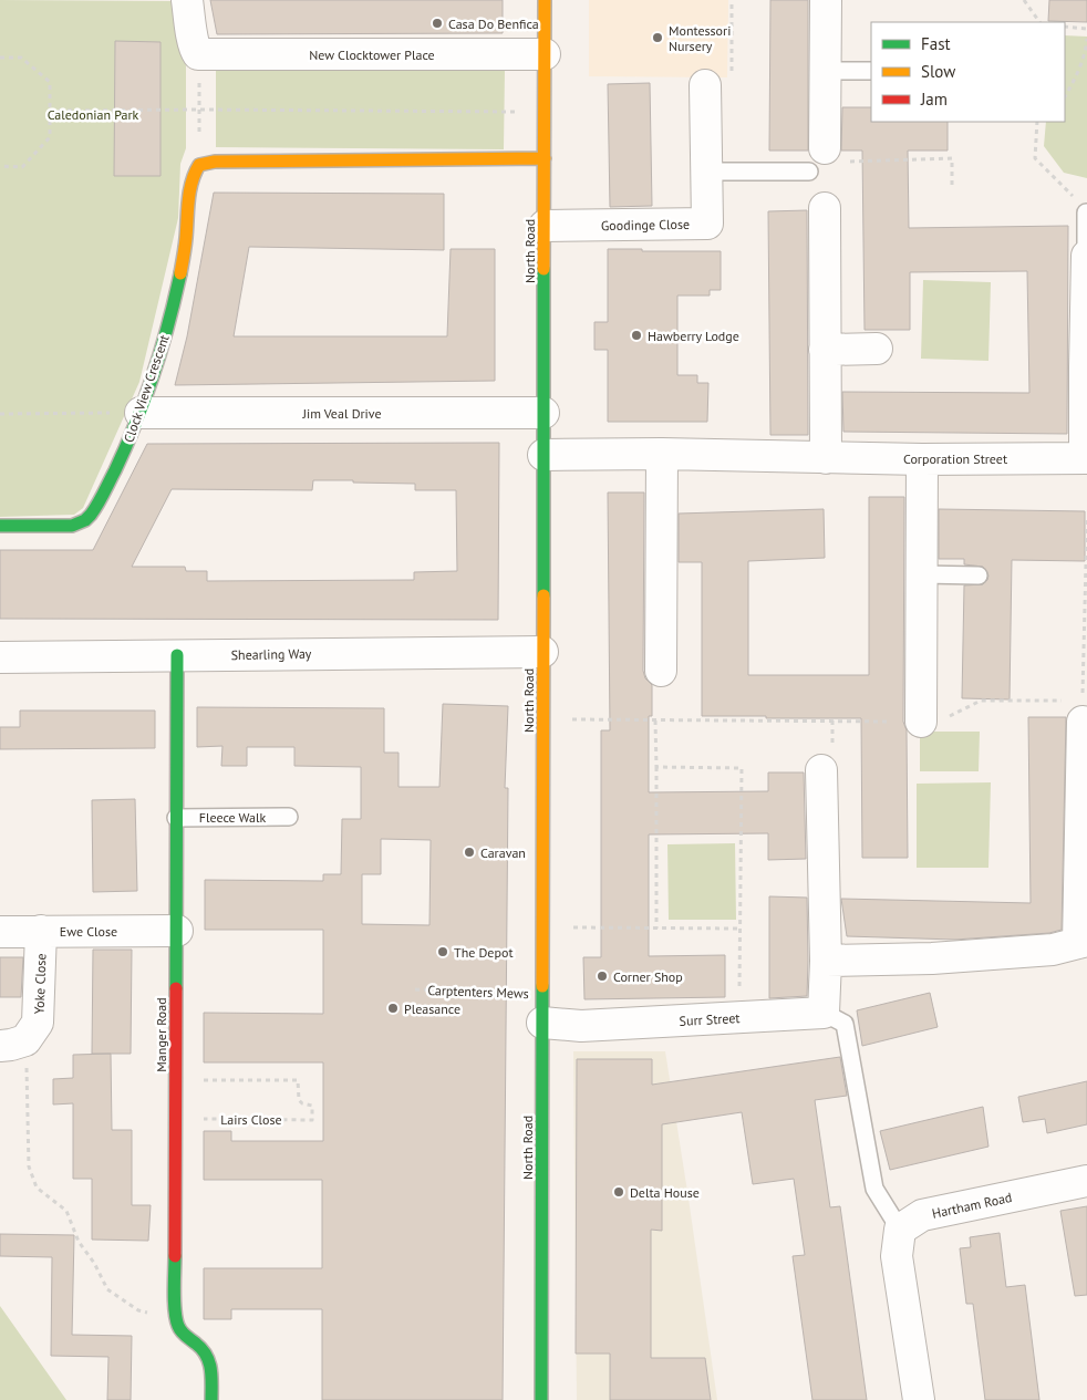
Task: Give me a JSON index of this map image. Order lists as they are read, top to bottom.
{
  "streets": {
    "street": [
      "New Clocktower Place",
      "Goodinge Close",
      "North Road",
      "Clock View Crescent",
      "Jim Veal Drive",
      "Corporation Street",
      "Shearling Way",
      "Ewe Close",
      "Yoke Close",
      "Surr Street",
      "Manger Road",
      "Hartham Road"
    ],
    "lane": ["Fleece Walk"],
    "path": ["Carptenters Mews", "Lairs Close"]
  },
  "crossings": [
    ["New Clocktower Place", "North Road"],
    ["Goodinge Close", "North Road"],
    ["North Road", "Jim Veal Drive"],
    ["North Road", "Corporation Street"],
    ["North Road", "Shearling Way"],
    ["North Road", "Carptenters Mews"],
    ["North Road", "Surr Street"],
    ["Clock View Crescent", "Jim Veal Drive"],
    ["Shearling Way", "Manger Road"],
    ["Fleece Walk", "Manger Road"],
    ["Ewe Close", "Yoke Close"],
    ["Ewe Close", "Manger Road"],
    ["Carptenters Mews", "Surr Street"],
    ["Manger Road", "Lairs Close"]
  ],
  "parks": ["Caledonian Park"],
  "places": [
    "Casa Do Benfica",
    "Montessori Nursery",
    "Hawberry Lodge",
    "Caravan",
    "The Depot",
    "Corner Shop",
    "Pleasance",
    "Delta House"
  ],
  "legend": ["Fast", "Slow", "Jam"]
}
